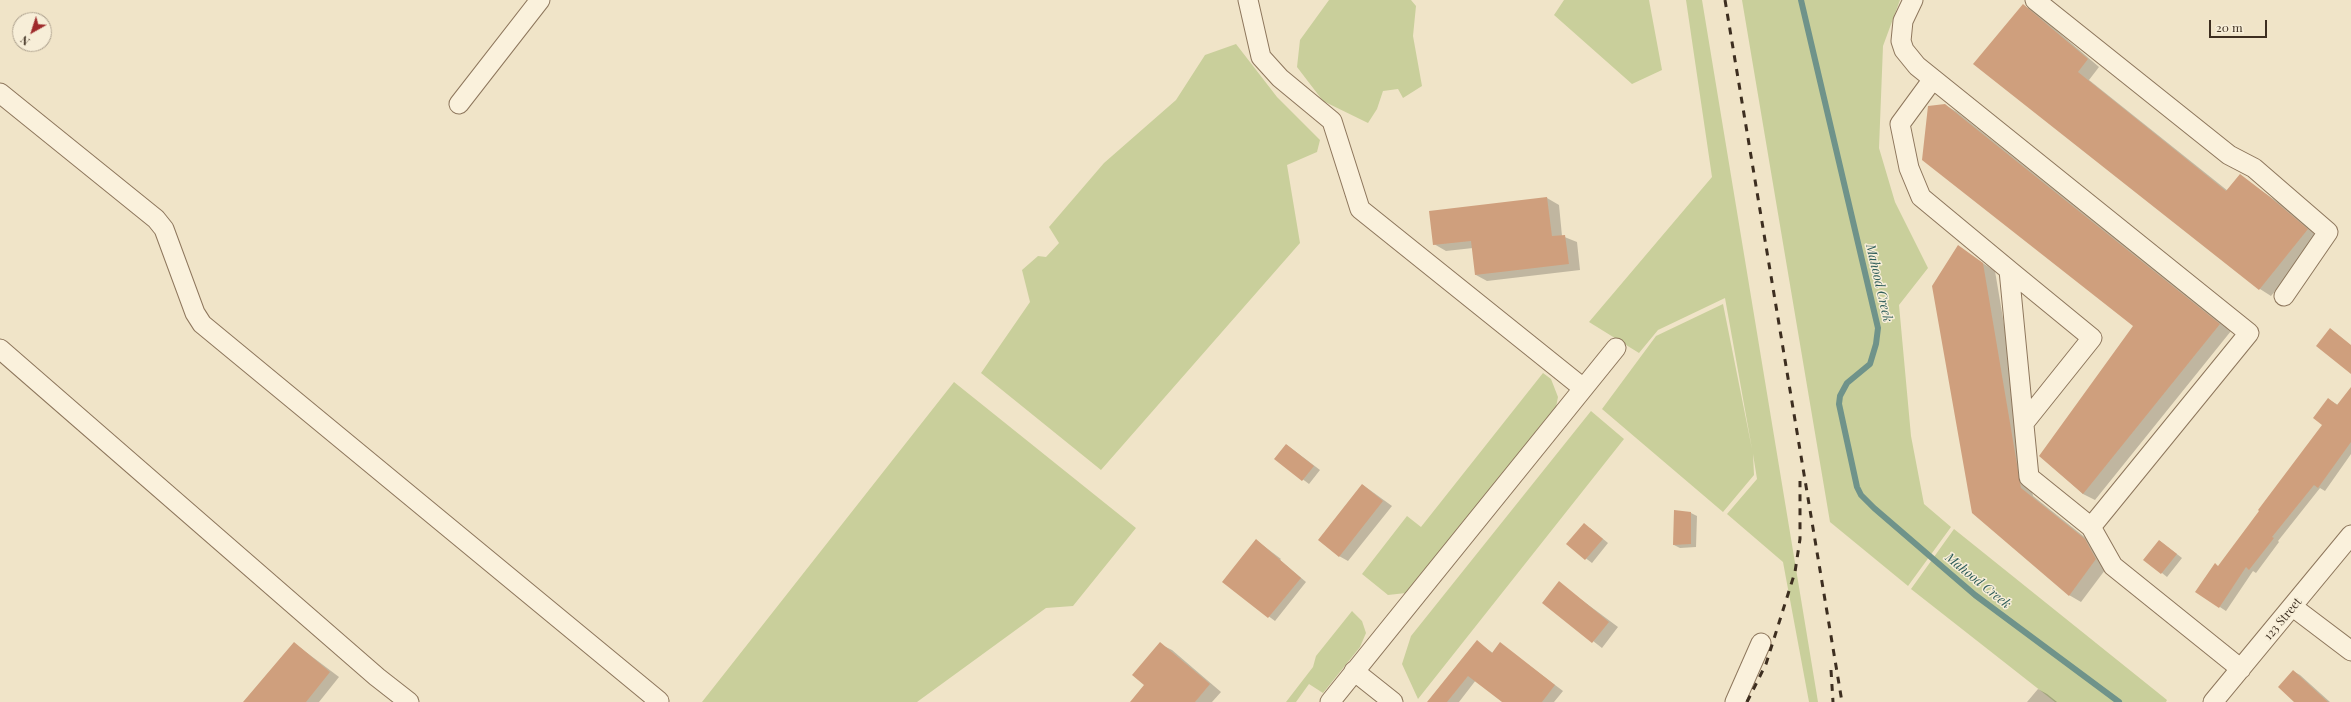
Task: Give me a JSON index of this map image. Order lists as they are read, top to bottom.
{
  "streets": {
    "street": ["123 Street"]
  },
  "water": ["Mahood Creek"],
  "scale_bar": "20 m",
  "north": "bottom left"
}
